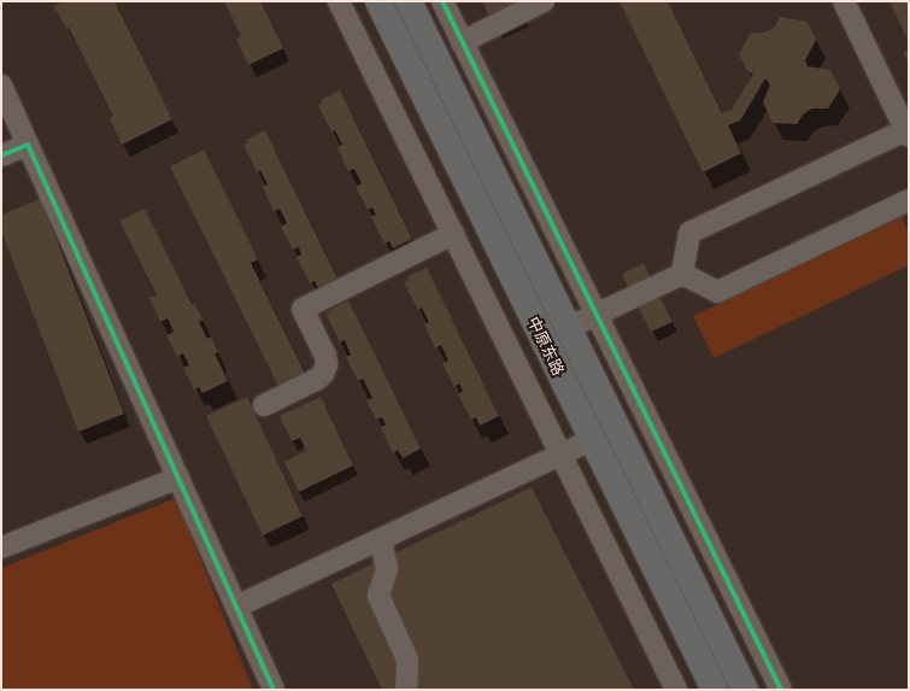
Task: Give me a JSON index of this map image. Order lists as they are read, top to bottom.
{
  "streets": {
    "main road": ["中原东路"]
  }
}
